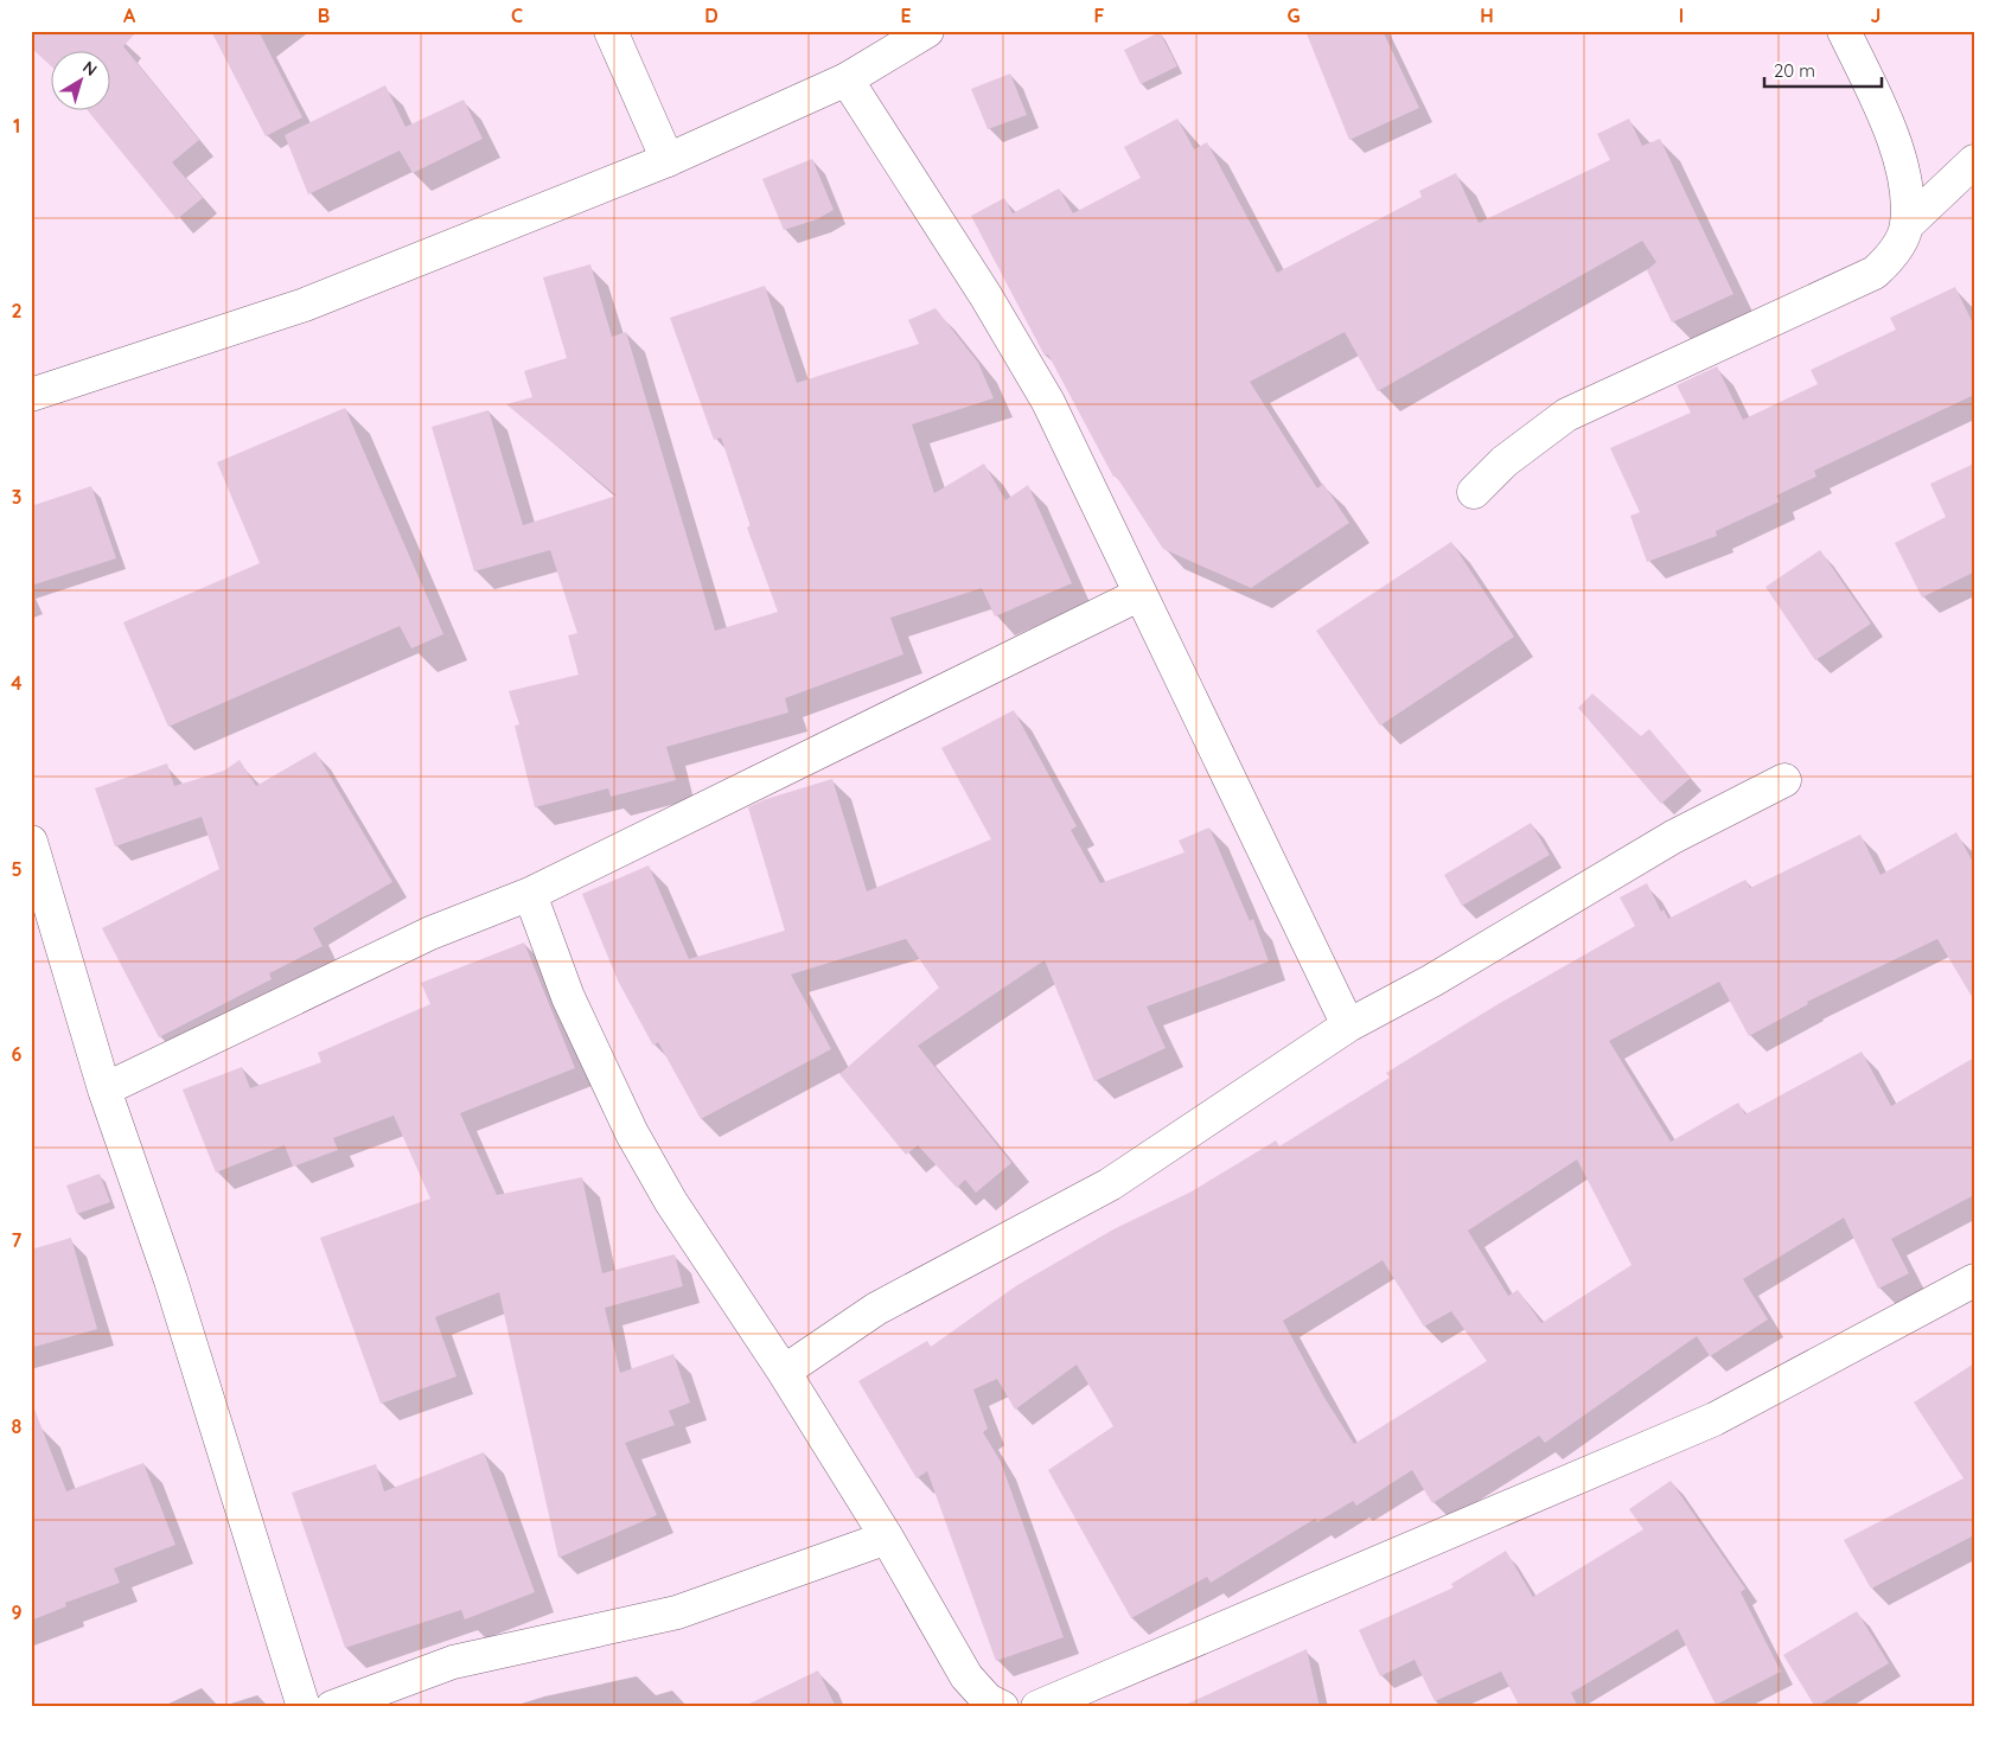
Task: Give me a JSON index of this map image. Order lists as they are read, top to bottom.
{
  "scale_bar": "20 m",
  "north": "top right",
  "grid": {
    "columns": [
      "A",
      "B",
      "C",
      "D",
      "E",
      "F",
      "G",
      "H",
      "I",
      "J"
    ],
    "rows": [
      "1",
      "2",
      "3",
      "4",
      "5",
      "6",
      "7",
      "8",
      "9"
    ]
  }
}
